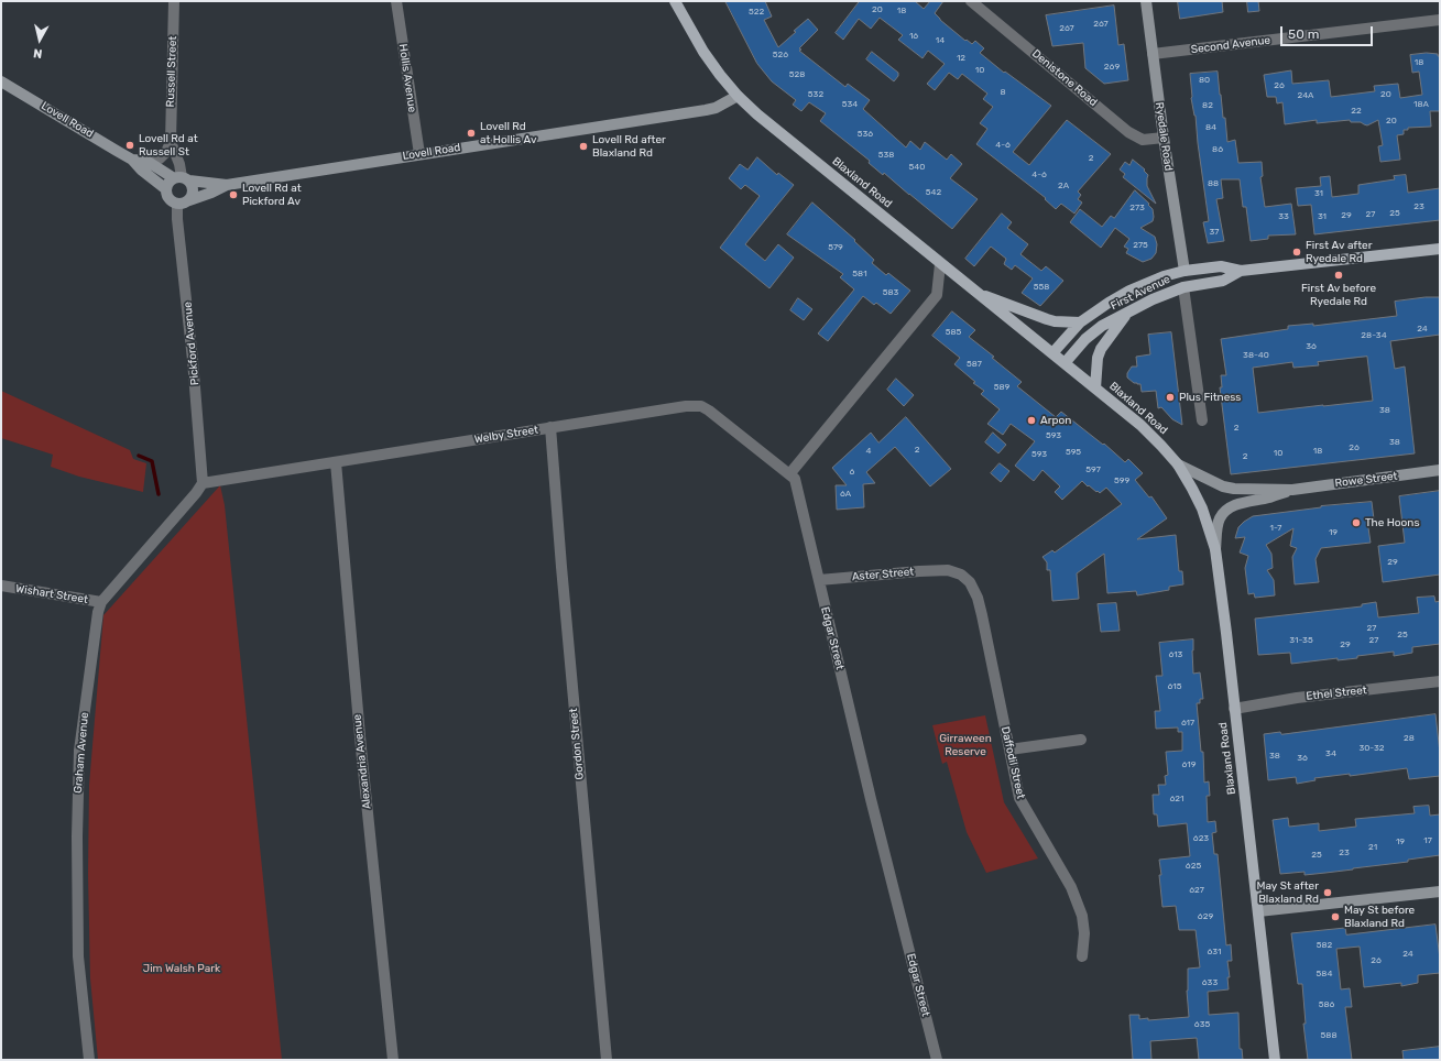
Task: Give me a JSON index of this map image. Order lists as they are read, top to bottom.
{
  "streets": {
    "main road": ["Blaxland Road", "First Avenue"],
    "street": [
      "Second Avenue",
      "Russell Street",
      "Hollis Avenue",
      "Denistone Road",
      "Lovell Road",
      "Ryedale Road",
      "Pickford Avenue",
      "Welby Street",
      "Rowe Street",
      "Aster Street",
      "Wishart Street",
      "Edgar Street",
      "Ethel Street",
      "Gordon Street",
      "Graham Avenue",
      "Alexandria Avenue",
      "Daffodil Street"
    ]
  },
  "crossings": [
    ["Second Avenue", "Ryedale Road"],
    ["Russell Street", "Lovell Road"],
    ["Russell Street", "Pickford Avenue"],
    ["Hollis Avenue", "Lovell Road"],
    ["Denistone Road", "Ryedale Road"],
    ["Lovell Road", "Blaxland Road"],
    ["Lovell Road", "Pickford Avenue"],
    ["Ryedale Road", "First Avenue"],
    ["Blaxland Road", "First Avenue"],
    ["Blaxland Road", "Rowe Street"],
    ["Blaxland Road", "Ethel Street"],
    ["Pickford Avenue", "Welby Street"],
    ["Pickford Avenue", "Graham Avenue"],
    ["Welby Street", "Edgar Street"],
    ["Welby Street", "Gordon Street"],
    ["Welby Street", "Graham Avenue"],
    ["Welby Street", "Alexandria Avenue"],
    ["Aster Street", "Edgar Street"],
    ["Aster Street", "Daffodil Street"],
    ["Wishart Street", "Graham Avenue"]
  ],
  "parks": ["Girraween Reserve", "Jim Walsh Park"],
  "places": [
    "Lovell Rd at Hollis Av",
    "Lovell Rd at Russell St",
    "Lovell Rd after Blaxland Rd",
    "Lovell Rd at Pickford Av",
    "First Av after Ryedale Rd",
    "First Av before Ryedale Rd",
    "Plus Fitness",
    "Arpon",
    "The Hoons",
    "May St after Blaxland Rd",
    "May St before Blaxland Rd"
  ],
  "house_numbers": [
    "20",
    "18",
    "522",
    "267",
    "267",
    "16",
    "14",
    "526",
    "12",
    "18",
    "269",
    "10",
    "528",
    "80",
    "26",
    "8",
    "532",
    "20",
    "24A",
    "534",
    "18A",
    "82",
    "22",
    "20",
    "84",
    "536",
    "4-6",
    "86",
    "538",
    "2",
    "540",
    "4-6",
    "88",
    "2A",
    "542",
    "31",
    "23",
    "273",
    "25",
    "27",
    "29",
    "33",
    "31",
    "37",
    "275",
    "579",
    "581",
    "558",
    "583",
    "24",
    "585",
    "28-34",
    "36",
    "38-40",
    "587",
    "589",
    "38",
    "2",
    "593",
    "38",
    "26",
    "2",
    "4",
    "18",
    "595",
    "10",
    "593",
    "2",
    "597",
    "6",
    "599",
    "6A",
    "1-7",
    "19",
    "29",
    "27",
    "25",
    "31-35",
    "27",
    "29",
    "613",
    "615",
    "617",
    "28",
    "30-32",
    "34",
    "38",
    "36",
    "619",
    "621",
    "623",
    "17",
    "19",
    "21",
    "23",
    "25",
    "625",
    "627",
    "629",
    "582",
    "631",
    "24",
    "26",
    "584",
    "633",
    "586",
    "635",
    "588"
  ],
  "scale_bar": "50 m",
  "north": "bottom"
}
